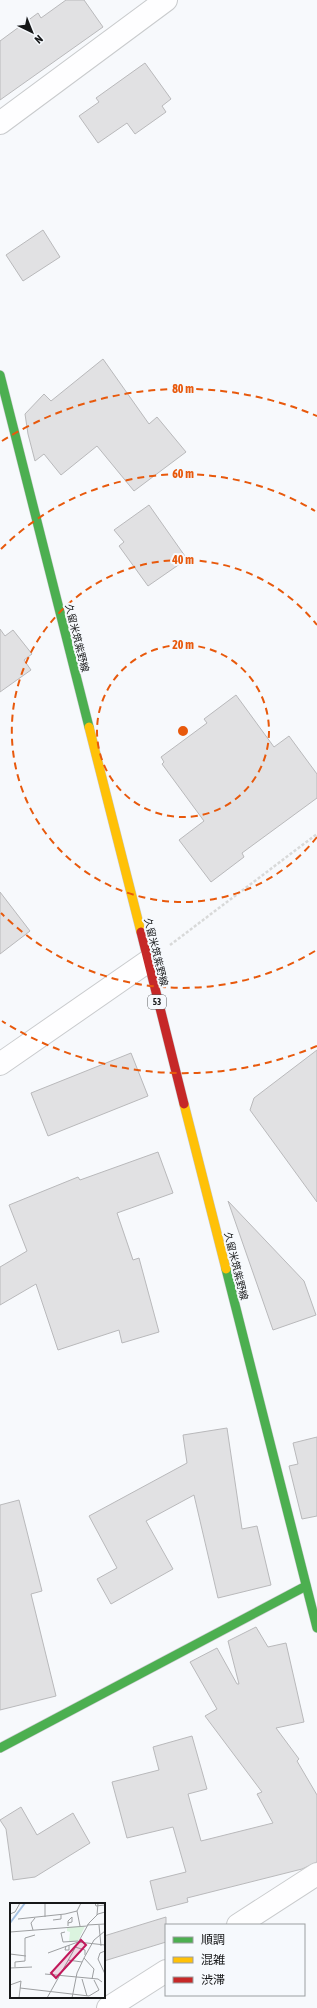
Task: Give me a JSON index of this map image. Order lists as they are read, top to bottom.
{
  "streets": {
    "main road": ["久留米筑紫野線", "53"]
  },
  "legend": ["順調", "混雑", "渋滞"],
  "north": "bottom right",
  "rings": [
    "80 m",
    "60 m",
    "40 m",
    "20 m"
  ]
}
